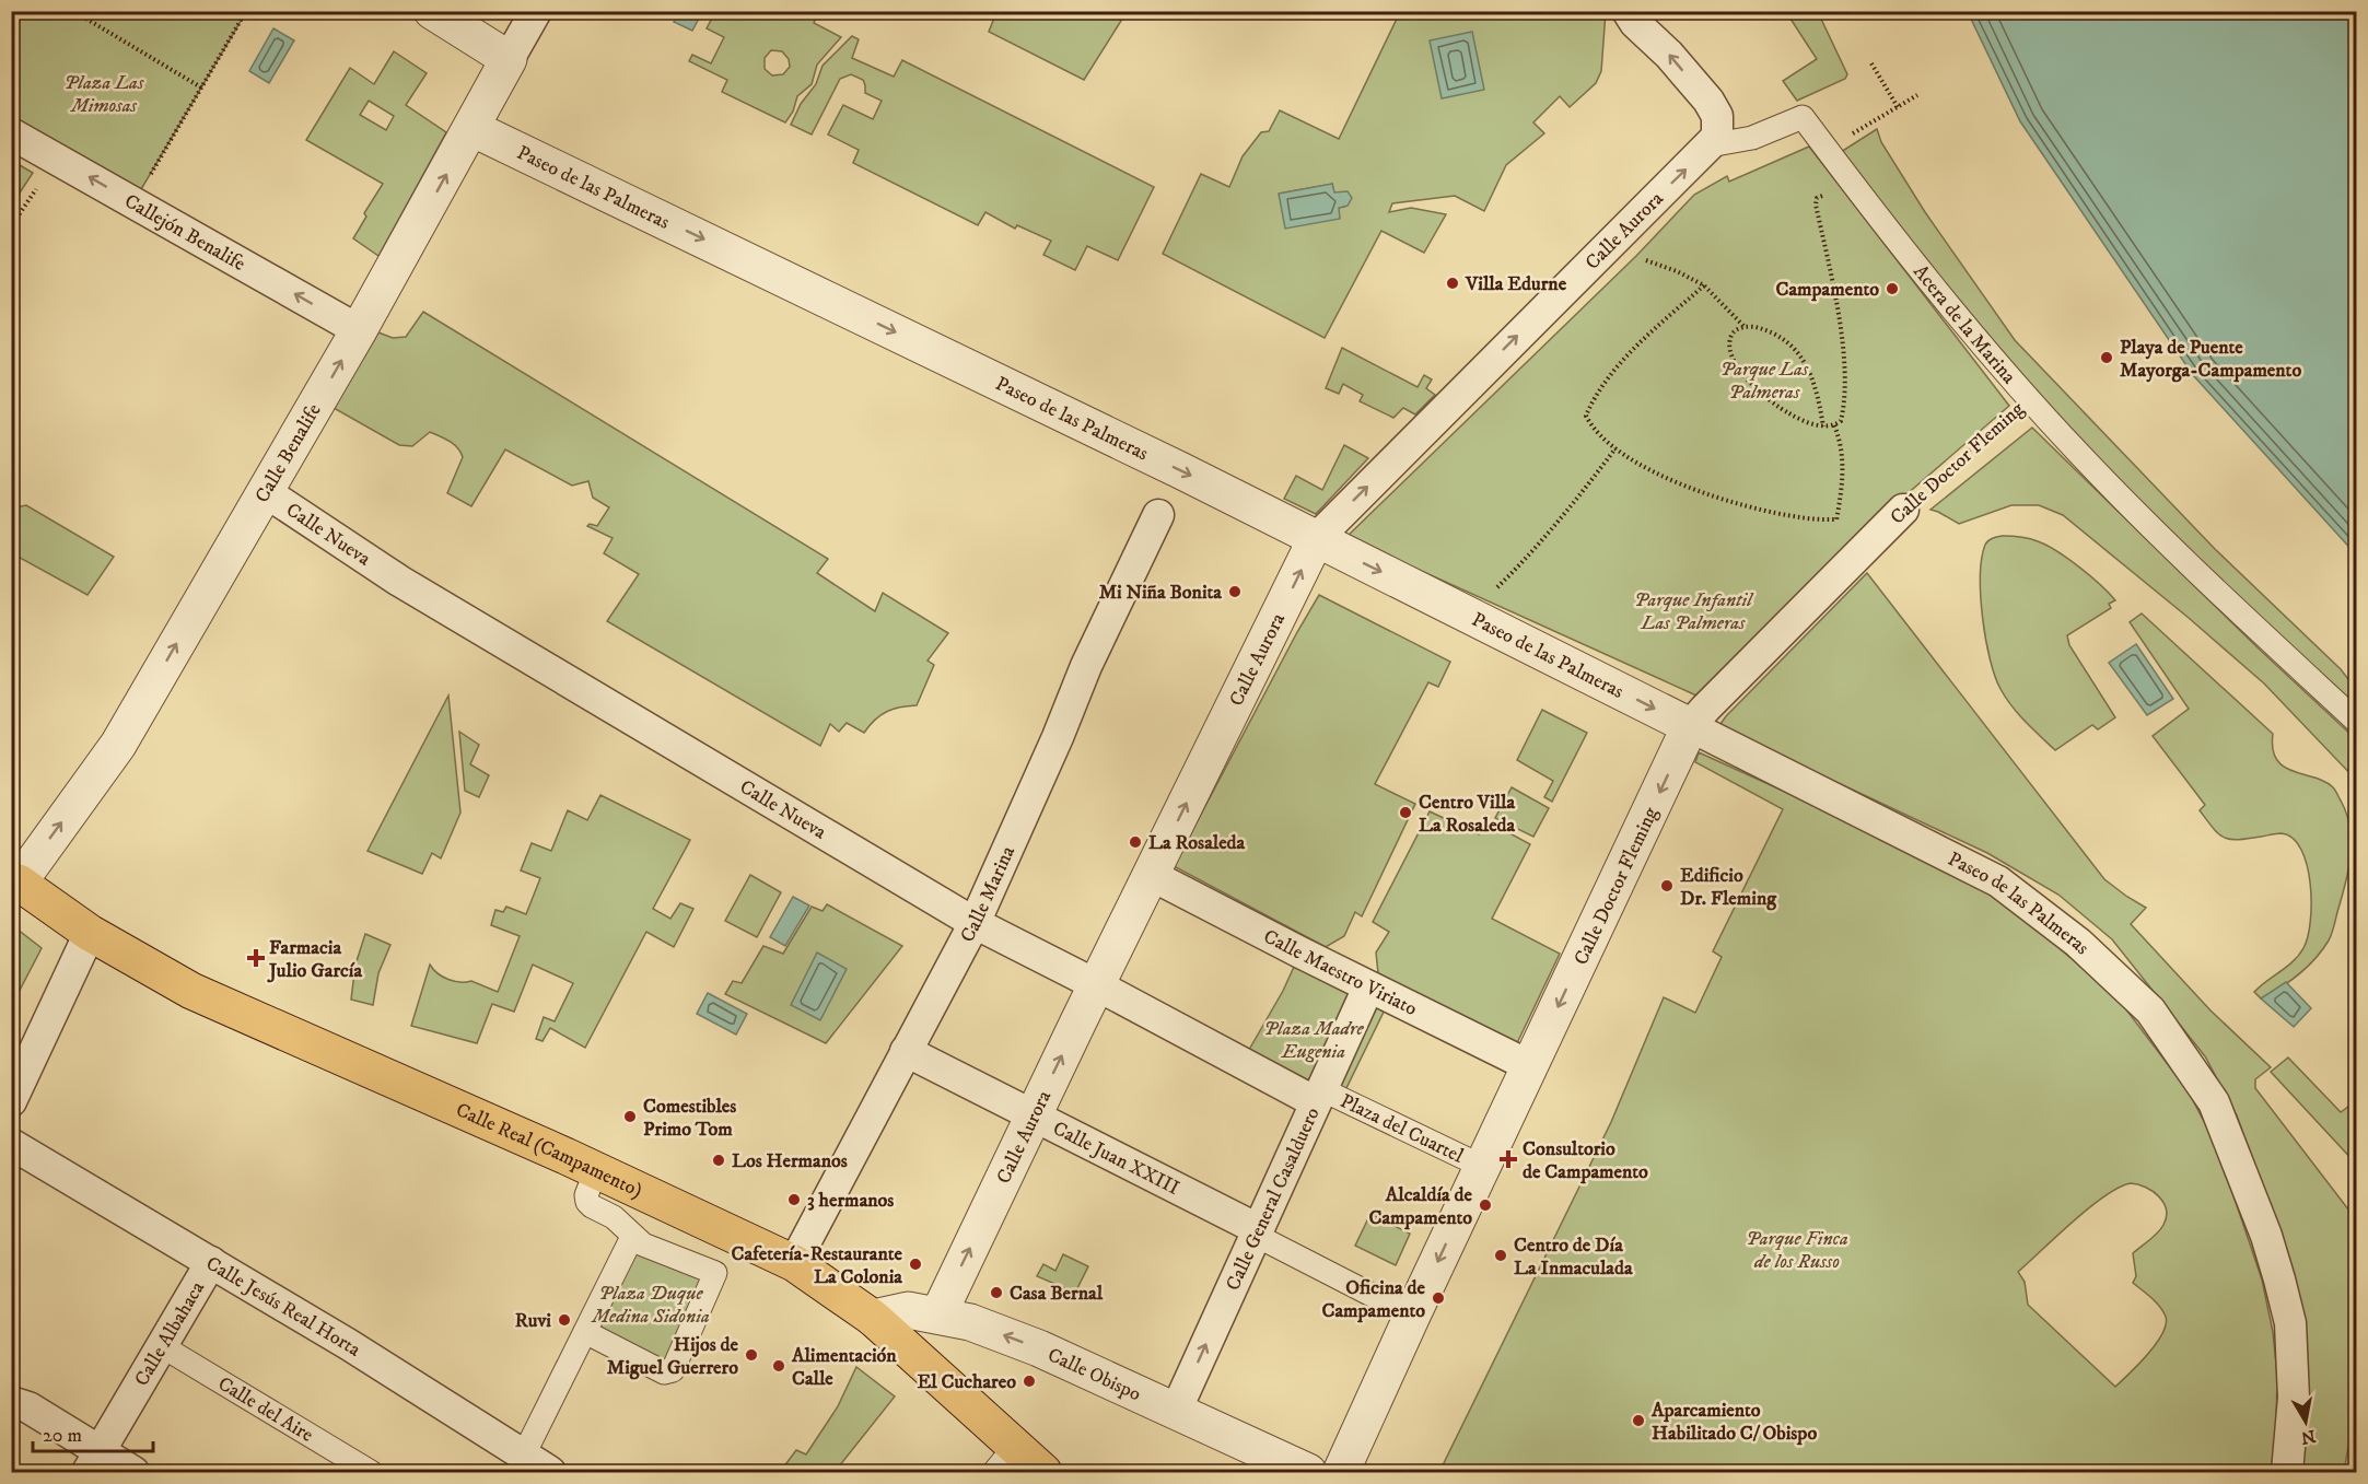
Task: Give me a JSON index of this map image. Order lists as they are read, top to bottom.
{
  "streets": {
    "highway": ["Calle Real (Campamento)"],
    "street": [
      "Paseo de las Palmeras",
      "Calle Aurora",
      "Callejón Benalife",
      "Acera de la Marina",
      "Calle Benalife",
      "Calle Doctor Fleming",
      "Calle Nueva",
      "Calle Marina",
      "Calle Maestro Viriato",
      "Plaza del Cuartel",
      "Calle Juan XXIII",
      "Calle General Casalduero",
      "Calle Jesús Real Horta",
      "Calle Albahaca",
      "Calle Obispo",
      "Calle del Aire"
    ]
  },
  "crossings": [
    ["Paseo de las Palmeras", "Calle Aurora"],
    ["Paseo de las Palmeras", "Calle Benalife"],
    ["Paseo de las Palmeras", "Calle Doctor Fleming"],
    ["Calle Aurora", "Calle Nueva"],
    ["Calle Aurora", "Calle Maestro Viriato"],
    ["Calle Aurora", "Calle Juan XXIII"],
    ["Calle Aurora", "Calle Obispo"],
    ["Callejón Benalife", "Calle Benalife"],
    ["Acera de la Marina", "Calle Doctor Fleming"],
    ["Calle Benalife", "Calle Nueva"],
    ["Calle Benalife", "Calle Real (Campamento)"],
    ["Calle Doctor Fleming", "Calle Maestro Viriato"],
    ["Calle Doctor Fleming", "Plaza del Cuartel"],
    ["Calle Nueva", "Calle Marina"],
    ["Calle Nueva", "Plaza del Cuartel"],
    ["Calle Nueva", "Calle General Casalduero"],
    ["Calle Marina", "Calle Real (Campamento)"],
    ["Calle Marina", "Calle Juan XXIII"],
    ["Calle Maestro Viriato", "Calle General Casalduero"],
    ["Plaza del Cuartel", "Calle General Casalduero"],
    ["Calle Real (Campamento)", "Calle Obispo"],
    ["Calle Juan XXIII", "Calle General Casalduero"],
    ["Calle General Casalduero", "Calle Obispo"],
    ["Calle Jesús Real Horta", "Calle Albahaca"],
    ["Calle Albahaca", "Calle del Aire"]
  ],
  "one_way": [
    "Paseo de las Palmeras",
    "Calle Aurora",
    "Callejón Benalife",
    "Calle Benalife",
    "Calle Doctor Fleming",
    "Calle General Casalduero",
    "Calle Obispo"
  ],
  "parks": [
    "Plaza Las Mimosas",
    "Parque Las Palmeras",
    "Parque Infantil Las Palmeras",
    "Plaza Madre Eugenia",
    "Parque Finca de los Russo",
    "Plaza Duque Medina Sidonia"
  ],
  "places": {
    "other": [
      "Villa Edurne",
      "Campamento",
      "Playa de Puente Mayorga-Campamento",
      "Mi Niña Bonita",
      "Centro Villa La Rosaleda",
      "La Rosaleda",
      "Edificio Dr. Fleming",
      "Comestibles Primo Tom",
      "Los Hermanos",
      "3 hermanos",
      "Alcaldía de Campamento",
      "Centro de Día La Inmaculada",
      "Cafetería-Restaurante La Colonia",
      "Casa Bernal",
      "Oficina de Campamento",
      "Ruvi",
      "Hijos de Miguel Guerrero",
      "Alimentación Calle",
      "El Cuchareo",
      "Aparcamiento Habilitado C/ Obispo"
    ],
    "health": ["Farmacia Julio García", "Consultorio de Campamento"]
  },
  "scale_bar": "20 m",
  "north": "bottom"
}
